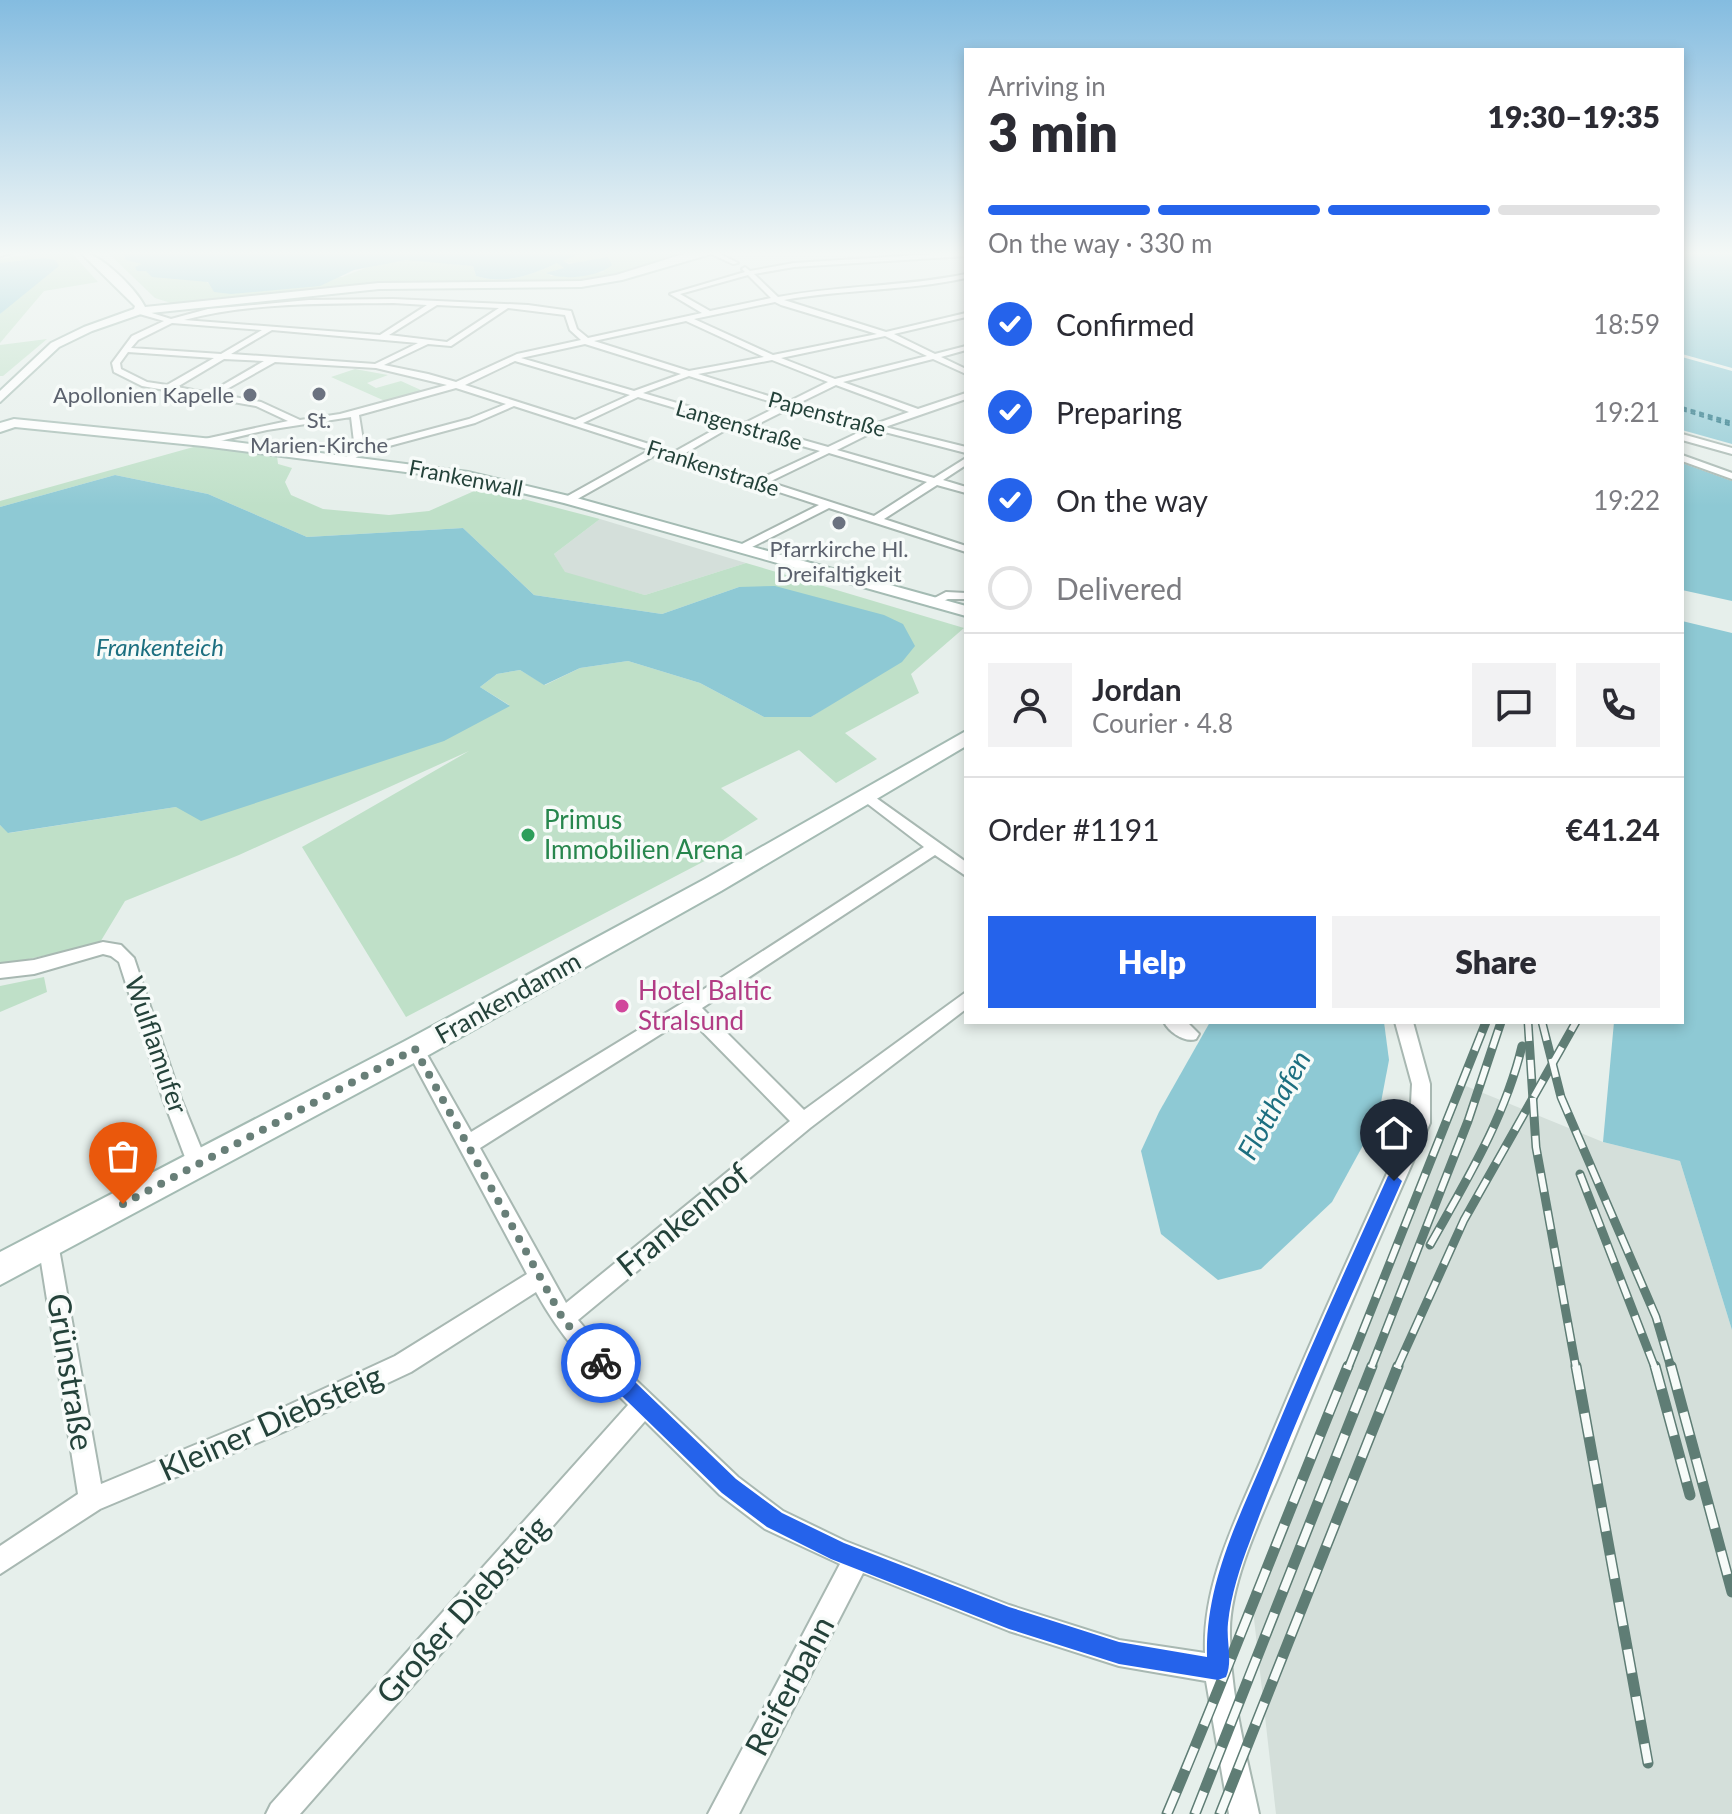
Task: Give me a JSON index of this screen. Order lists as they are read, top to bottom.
{
  "streets": {
    "street": [
      "Papenstraße",
      "Langenstraße",
      "Frankenstraße",
      "Frankenwall",
      "Frankendamm",
      "Wulflamufer",
      "Frankenhof",
      "Grünstraße",
      "Kleiner Diebsteig",
      "Großer Diebsteig",
      "Reiferbahn"
    ]
  },
  "crossings": [
    ["Frankendamm", "Wulflamufer"],
    ["Frankendamm", "Grünstraße"],
    ["Grünstraße", "Kleiner Diebsteig"]
  ],
  "water": ["Frankenteich", "Flotthafen"],
  "places": [
    "St. Marien-Kirche",
    "Apollonien Kapelle",
    "Pfarrkirche Hl. Dreifaltigkeit",
    "Primus Immobilien Arena",
    "Hotel Baltic Stralsund"
  ],
  "page": {
    "heading": ["3 min", "Arriving in", "19:30–19:35"],
    "panel": [
      "Jordan",
      "Courier · 4.8",
      "Order #1191",
      "€41.24"
    ],
    "bar": "On the way · 330 m",
    "list": [
      ["Confirmed", "18:59"],
      ["Preparing", "19:21"],
      ["On the way", "19:22"],
      "Delivered"
    ],
    "buttons": ["Help", "Share"]
  }
}
